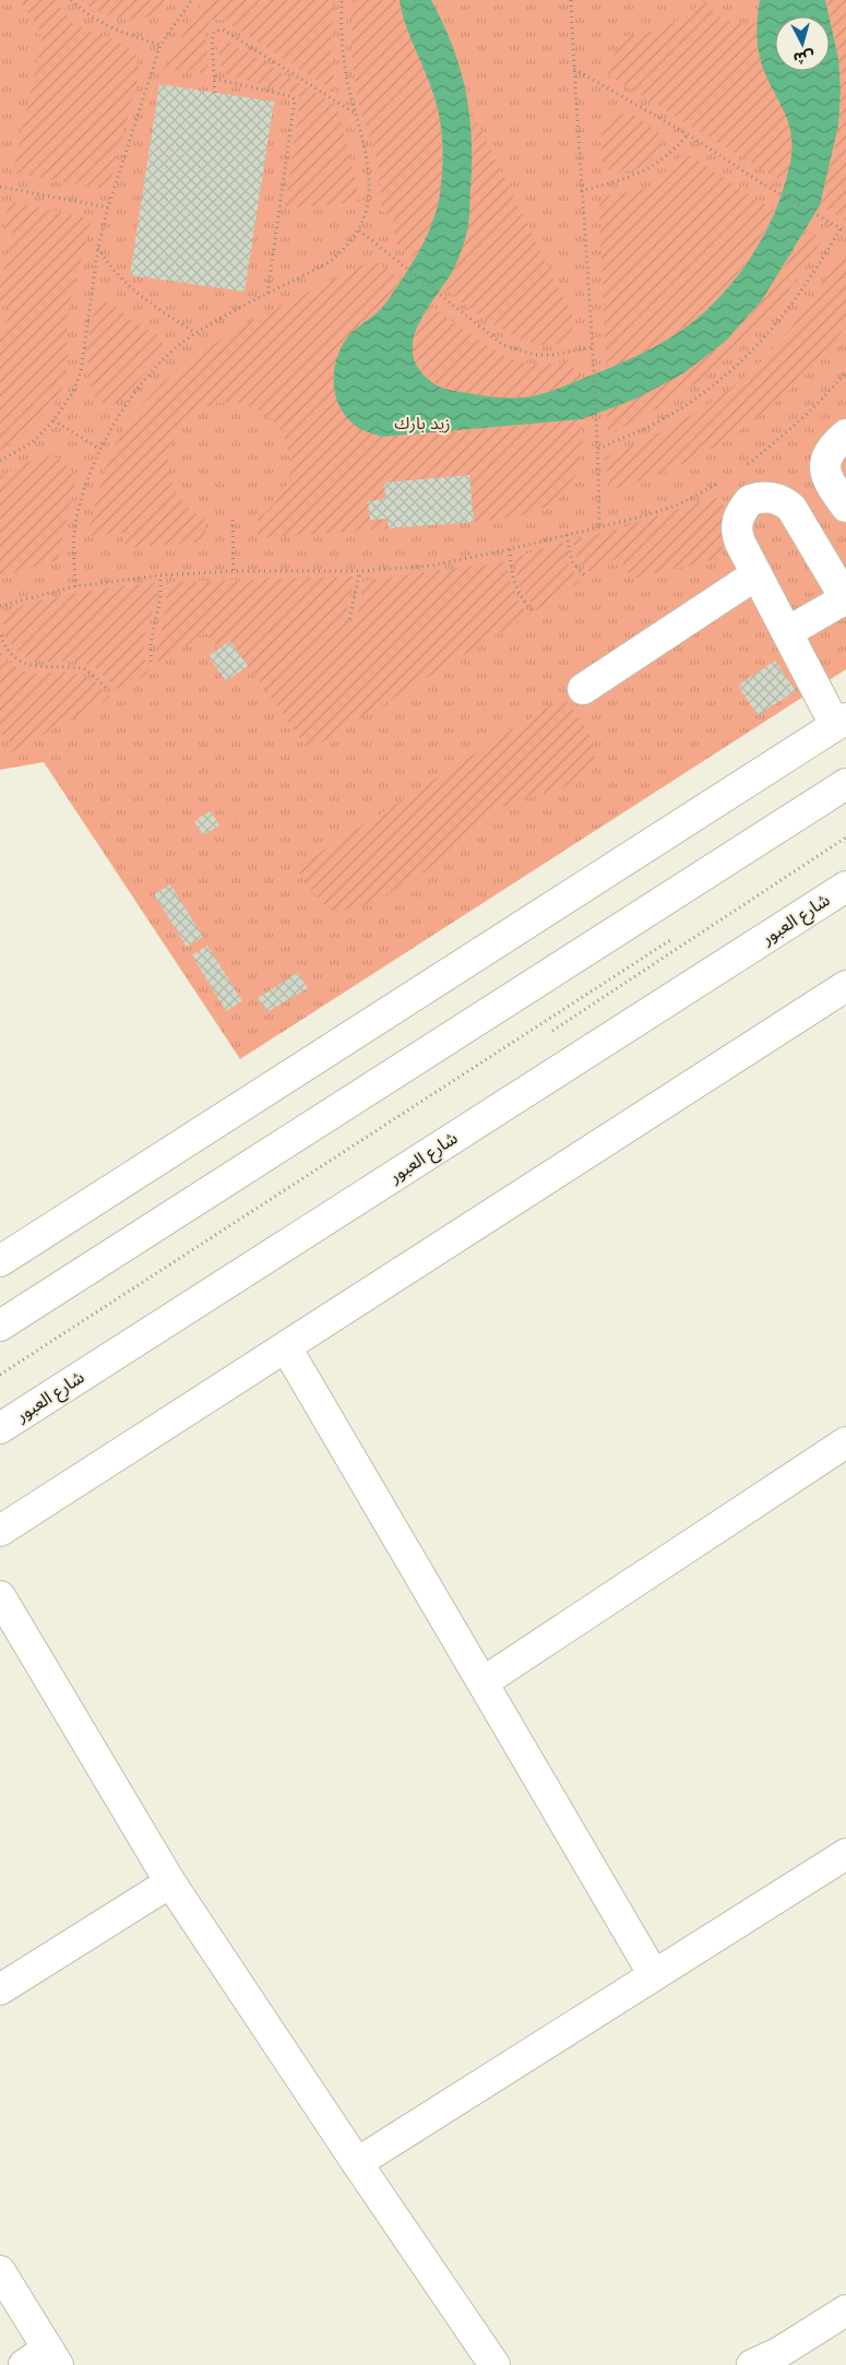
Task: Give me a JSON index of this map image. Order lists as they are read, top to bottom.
{
  "streets": {
    "street": ["شارع العبور"]
  },
  "parks": ["زيد بارك"],
  "north": "bottom"
}
